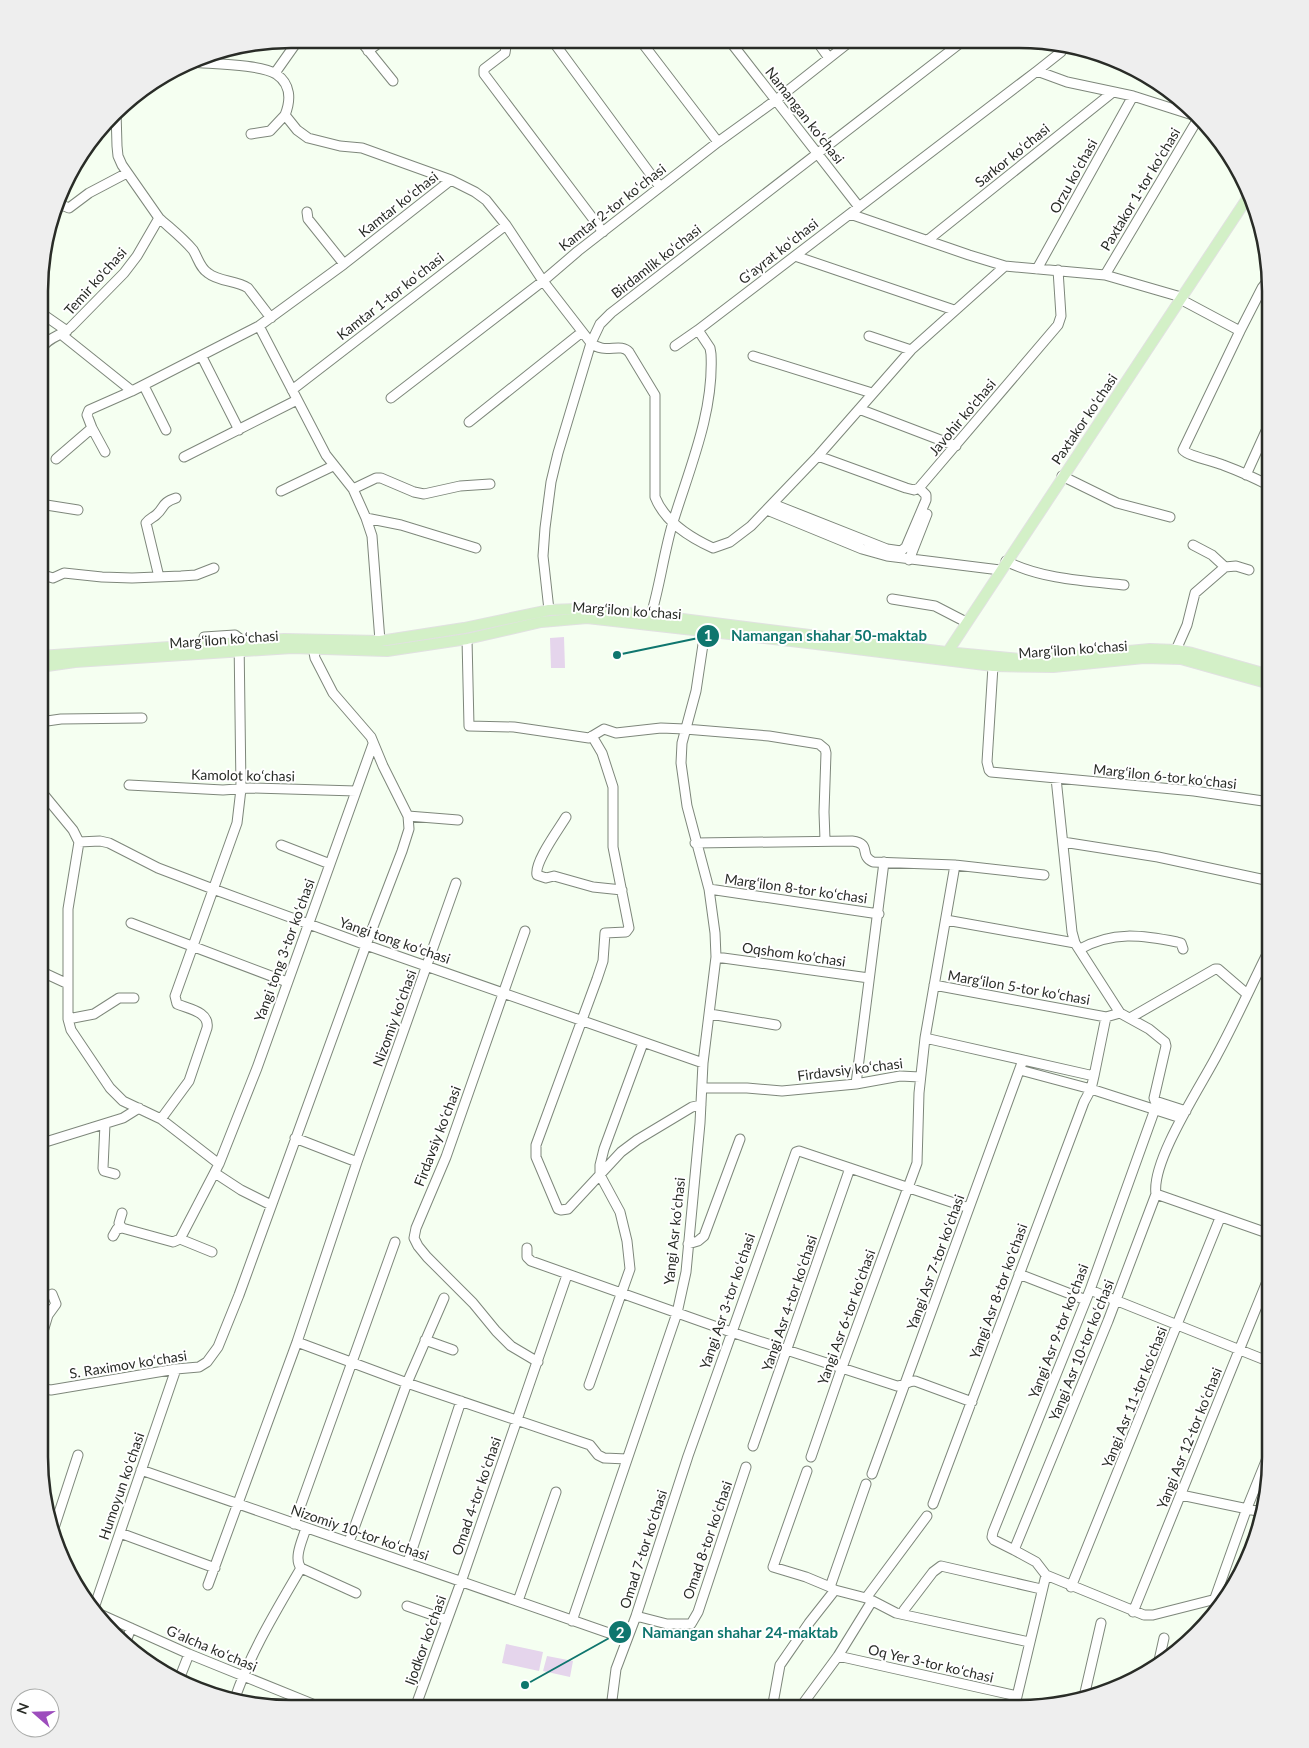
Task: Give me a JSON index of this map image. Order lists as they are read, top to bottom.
{
  "streets": {
    "main road": ["Paxtakor koʻchasi", "Margʻilon koʻchasi"],
    "street": [
      "Namangan koʻchasi",
      "Sarkor koʻchasi",
      "Orzu koʻchasi",
      "Paxtakor 1-tor koʻchasi",
      "Kamtar koʻchasi",
      "Kamtar 2-tor koʻchasi",
      "Gʻayrat koʻchasi",
      "Birdamlik koʻchasi",
      "Temir ko'chasi",
      "Kamtar 1-tor koʻchasi",
      "Javohir ko'chasi",
      "Kamolot koʻchasi",
      "Margʻilon 6-tor koʻchasi",
      "Margʻilon 8-tor koʻchasi",
      "Yangi tong koʻchasi",
      "Yangi tong 3-tor koʻchasi",
      "Oqshom koʻchasi",
      "Margʻilon 5-tor koʻchasi",
      "Nizomiy koʻchasi",
      "Firdavsiy koʻchasi",
      "Yangi Asr koʻchasi",
      "Yangi Asr 7-tor koʻchasi",
      "Yangi Asr 8-tor koʻchasi",
      "Yangi Asr 3-tor koʻchasi",
      "Yangi Asr 4-tor koʻchasi",
      "Yangi Asr 6-tor koʻchasi",
      "Yangi Asr 9-tor koʻchasi",
      "Yangi Asr 10-tor koʻchasi",
      "S. Raximov koʻchasi",
      "Yangi Asr 11-tor koʻchasi",
      "Yangi Asr 12-tor koʻchasi",
      "Humoyun koʻchasi",
      "Omad 4-tor koʻchasi",
      "Nizomiy 10-tor koʻchasi",
      "Omad 8-tor koʻchasi",
      "Omad 7-tor koʻchasi",
      "Ijodkor koʻchasi",
      "Gʻalcha koʻchasi",
      "Oq Yer 3-tor koʻchasi"
    ]
  },
  "crossings": [
    ["Namangan koʻchasi", "Kamtar 2-tor koʻchasi"],
    ["Namangan koʻchasi", "Gʻayrat koʻchasi"],
    ["Namangan koʻchasi", "Birdamlik koʻchasi"],
    ["Kamtar koʻchasi", "Kamtar 2-tor koʻchasi"],
    ["Kamtar koʻchasi", "Birdamlik koʻchasi"],
    ["Kamtar koʻchasi", "Kamtar 1-tor koʻchasi"],
    ["Birdamlik koʻchasi", "Margʻilon koʻchasi"],
    ["Paxtakor koʻchasi", "Margʻilon koʻchasi"],
    ["Margʻilon koʻchasi", "Margʻilon 6-tor koʻchasi"],
    ["Margʻilon koʻchasi", "Yangi Asr koʻchasi"],
    ["Kamolot koʻchasi", "Yangi tong 3-tor koʻchasi"],
    ["Margʻilon 8-tor koʻchasi", "Yangi Asr koʻchasi"],
    ["Yangi tong koʻchasi", "Yangi tong 3-tor koʻchasi"],
    ["Yangi tong koʻchasi", "Nizomiy koʻchasi"],
    ["Yangi tong koʻchasi", "Firdavsiy koʻchasi"],
    ["Yangi tong koʻchasi", "Yangi Asr koʻchasi"],
    ["Oqshom koʻchasi", "Yangi Asr koʻchasi"],
    ["Margʻilon 5-tor koʻchasi", "Yangi Asr 8-tor koʻchasi"],
    ["Nizomiy koʻchasi", "Nizomiy 10-tor koʻchasi"],
    ["Firdavsiy koʻchasi", "Yangi Asr koʻchasi"],
    ["Firdavsiy koʻchasi", "Yangi Asr 6-tor koʻchasi"],
    ["Firdavsiy koʻchasi", "Omad 4-tor koʻchasi"],
    ["Yangi Asr koʻchasi", "Nizomiy 10-tor koʻchasi"],
    ["Yangi Asr 3-tor koʻchasi", "Yangi Asr 4-tor koʻchasi"],
    ["Yangi Asr 3-tor koʻchasi", "Omad 7-tor koʻchasi"],
    ["Yangi Asr 9-tor koʻchasi", "Yangi Asr 10-tor koʻchasi"],
    ["S. Raximov koʻchasi", "Humoyun koʻchasi"],
    ["Humoyun koʻchasi", "Nizomiy 10-tor koʻchasi"],
    ["Omad 4-tor koʻchasi", "Nizomiy 10-tor koʻchasi"],
    ["Omad 4-tor koʻchasi", "Ijodkor koʻchasi"],
    ["Nizomiy 10-tor koʻchasi", "Omad 7-tor koʻchasi"],
    ["Nizomiy 10-tor koʻchasi", "Ijodkor koʻchasi"],
    ["Omad 8-tor koʻchasi", "Omad 7-tor koʻchasi"]
  ],
  "places": ["Namangan shahar 50-maktab", "Namangan shahar 24-maktab"],
  "north": "left"
}
